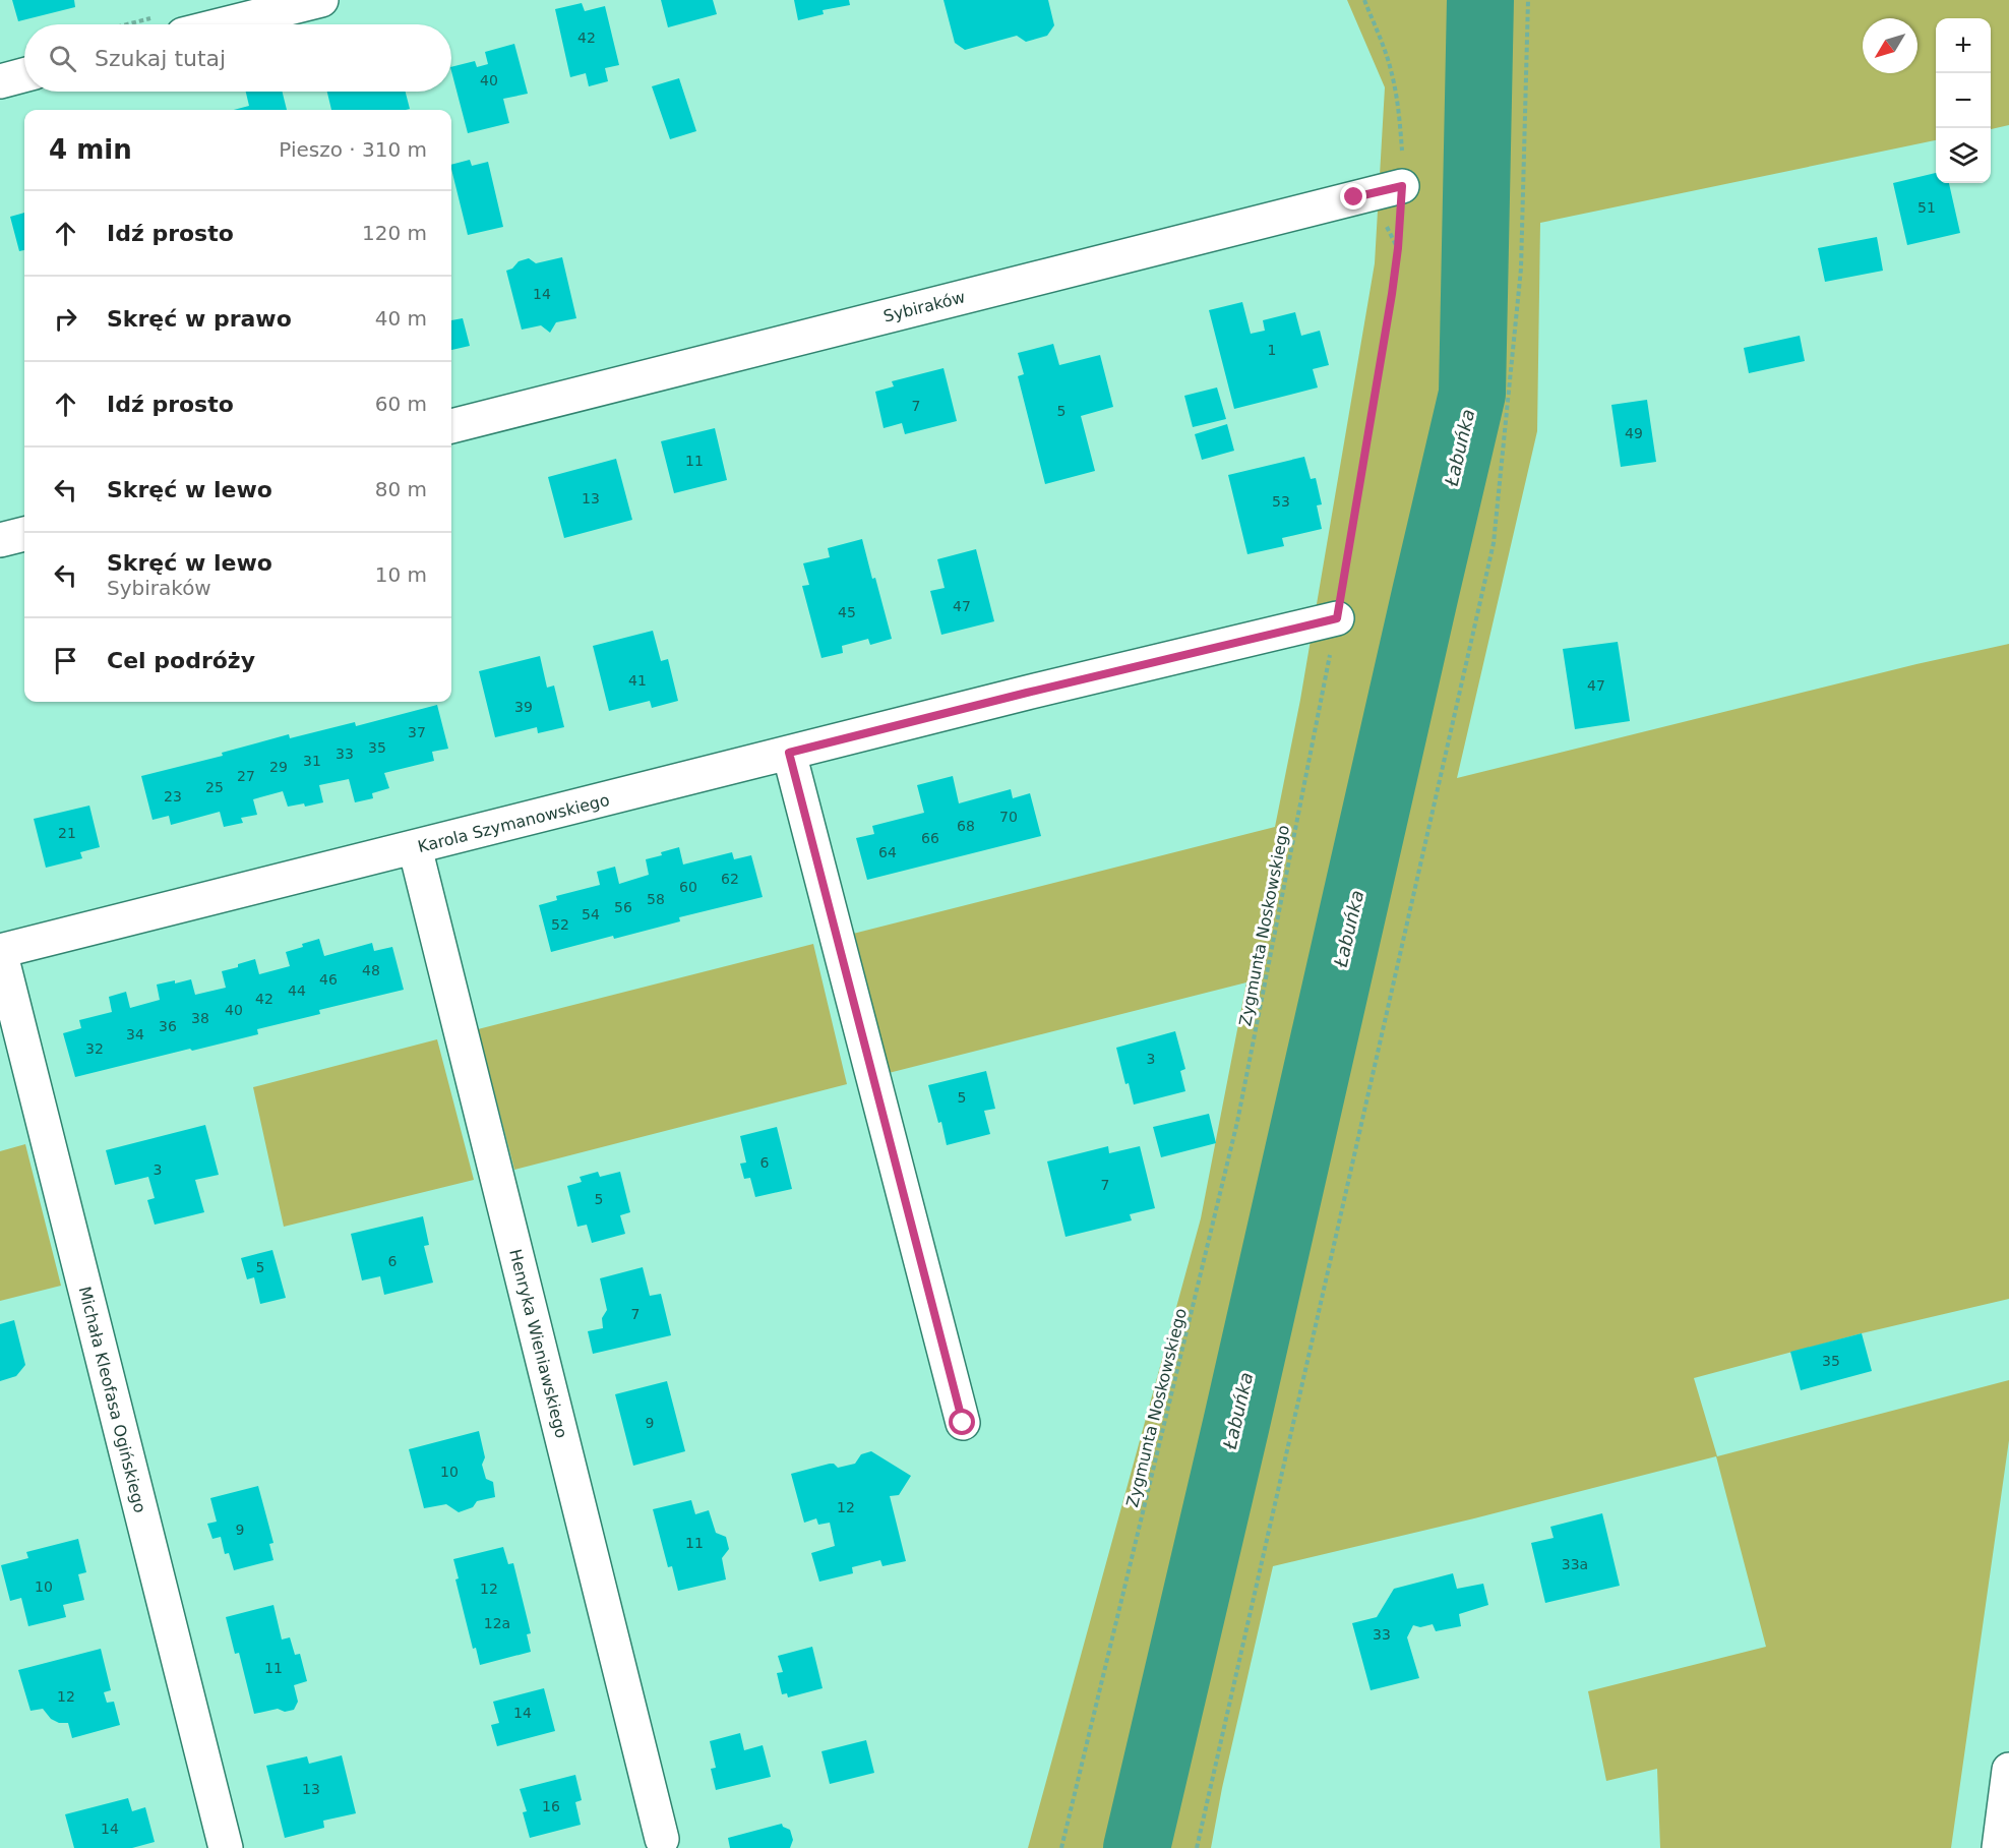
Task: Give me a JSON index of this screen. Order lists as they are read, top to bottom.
{
  "streets": {
    "street": [
      "Sybiraków",
      "Karola Szymanowskiego",
      "Henryka Wieniawskiego",
      "Michała Kleofasa Ogińskiego"
    ],
    "path": ["Zygmunta Noskowskiego"]
  },
  "crossings": [
    ["Sybiraków", "Zygmunta Noskowskiego"],
    ["Karola Szymanowskiego", "Zygmunta Noskowskiego"],
    ["Karola Szymanowskiego", "Henryka Wieniawskiego"],
    ["Karola Szymanowskiego", "Michała Kleofasa Ogińskiego"]
  ],
  "water": ["Łabuńka"],
  "house_numbers": [
    "42",
    "40",
    "51",
    "14",
    "1",
    "7",
    "5",
    "49",
    "11",
    "13",
    "53",
    "47",
    "45",
    "41",
    "47",
    "39",
    "37",
    "35",
    "33",
    "31",
    "29",
    "27",
    "25",
    "23",
    "70",
    "68",
    "21",
    "66",
    "64",
    "62",
    "60",
    "58",
    "56",
    "54",
    "52",
    "48",
    "46",
    "44",
    "42",
    "40",
    "38",
    "36",
    "34",
    "32",
    "3",
    "5",
    "6",
    "3",
    "7",
    "5",
    "6",
    "5",
    "7",
    "35",
    "9",
    "10",
    "12",
    "9",
    "11",
    "33a",
    "10",
    "12",
    "12a",
    "33",
    "11",
    "12",
    "14",
    "13",
    "16",
    "14"
  ],
  "north": "bottom left",
  "page": {
    "map_buttons": ["+", "−"],
    "search": "Szukaj tutaj",
    "heading": ["4 min", "Pieszo · 310 m"],
    "list": [
      ["Idź prosto", "120 m"],
      ["Skręć w prawo", "40 m"],
      ["Idź prosto", "60 m"],
      ["Skręć w lewo", "80 m"],
      ["Skręć w lewo", "Sybiraków", "10 m"],
      "Cel podróży"
    ]
  }
}
